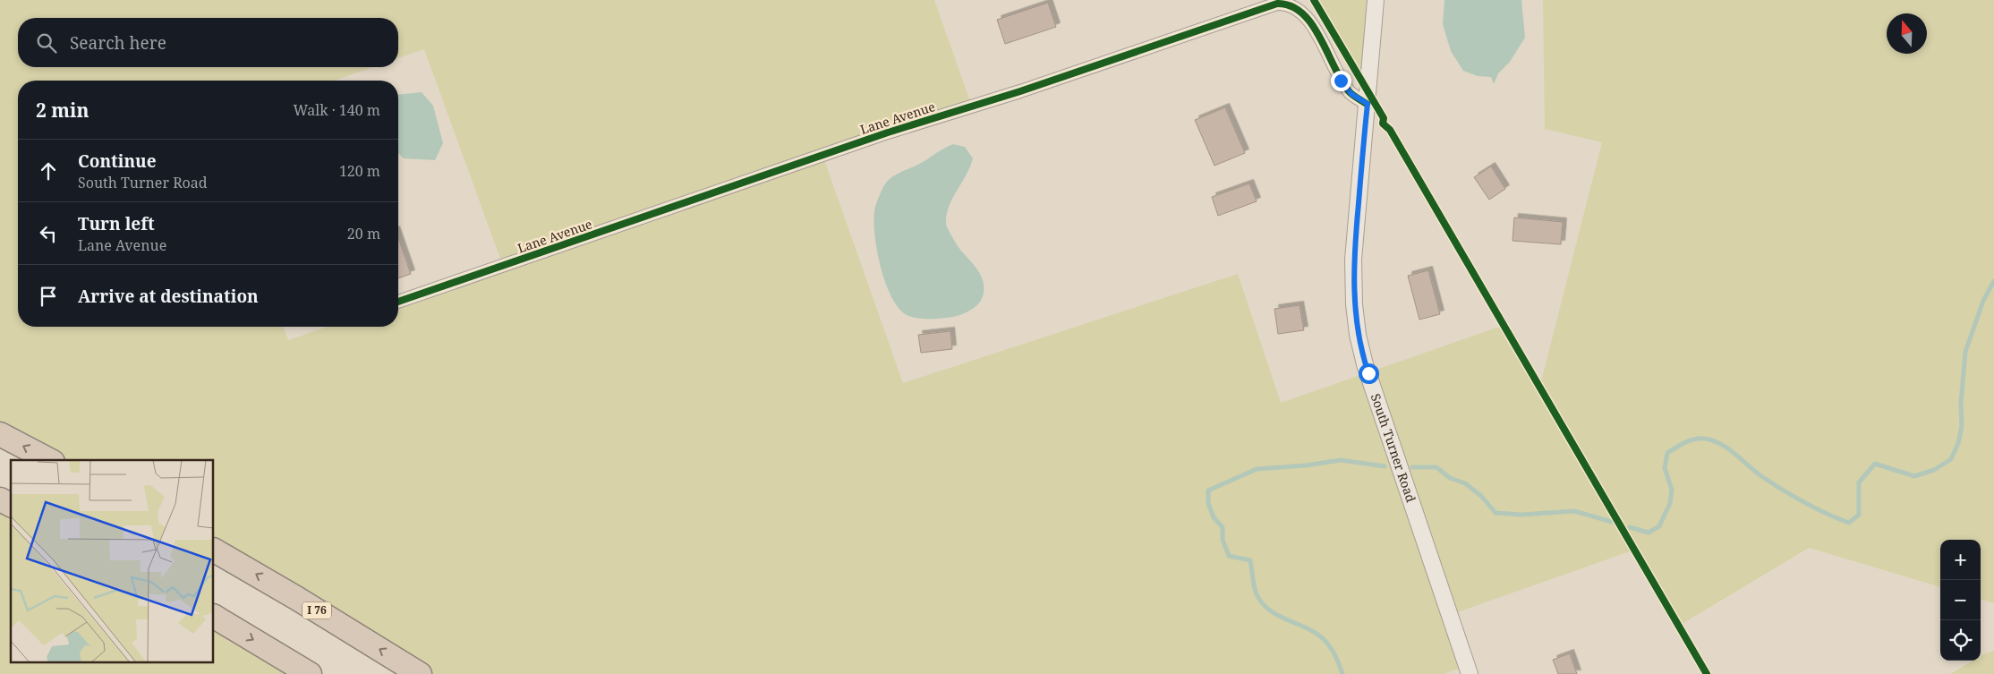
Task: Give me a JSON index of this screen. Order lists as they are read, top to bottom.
{
  "streets": {
    "highway": ["I 76"],
    "street": ["Lane Avenue", "South Turner Road"]
  },
  "crossings": [
    ["Lane Avenue", "South Turner Road"]
  ],
  "north": "top",
  "page": {
    "search": "Search here",
    "heading": ["2 min", "Walk · 140 m"],
    "list": [
      ["Continue", "South Turner Road", "120 m"],
      ["Turn left", "Lane Avenue", "20 m"],
      "Arrive at destination"
    ],
    "map_buttons": ["+", "−"]
  }
}
